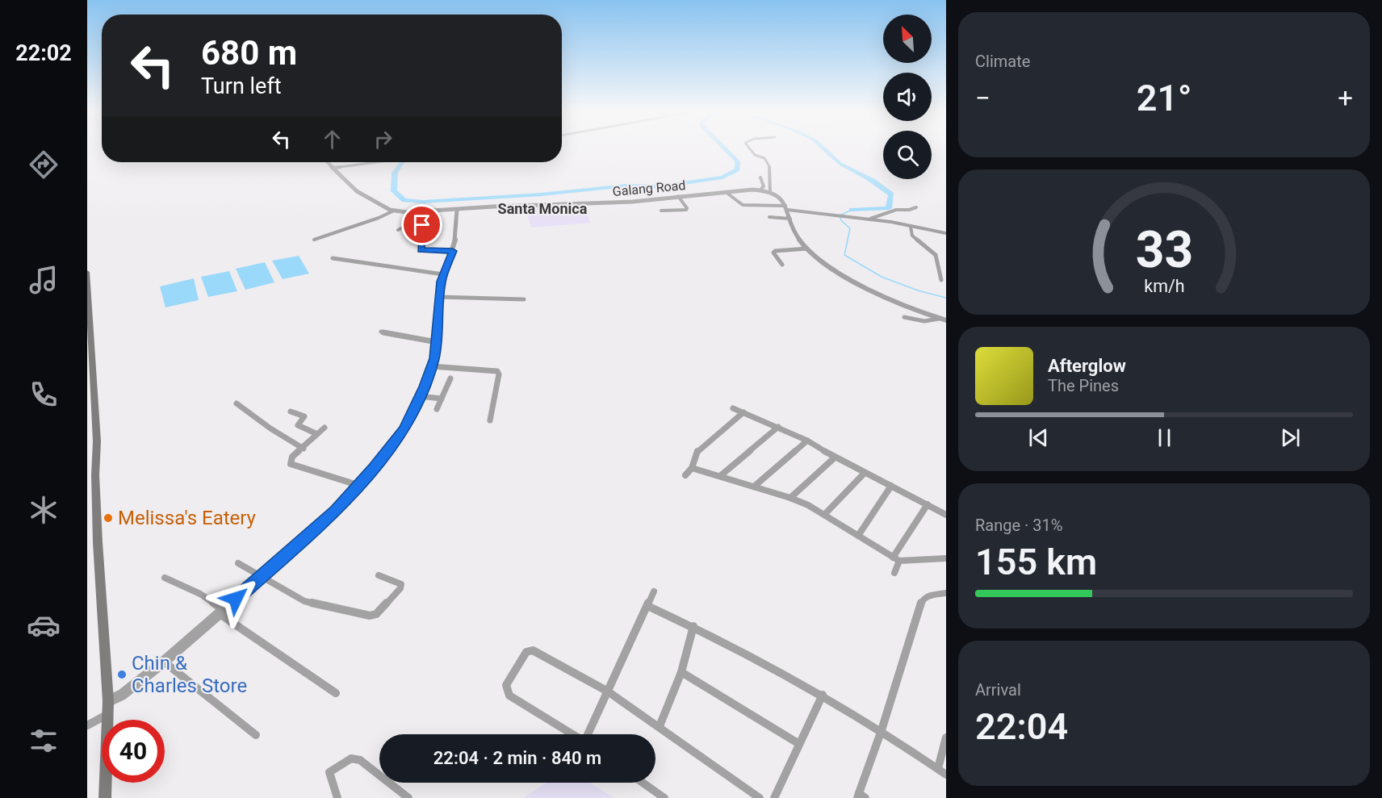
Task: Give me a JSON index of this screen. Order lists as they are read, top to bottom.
{
  "streets": {
    "street": ["Galang Road"]
  },
  "districts": ["Santa Monica"],
  "places": ["Melissa's Eatery", "Chin & Charles Store"],
  "north": "top left",
  "page": {
    "tabs": "22:02",
    "tile": [
      "Climate",
      ["Range · 31%", "155 km"],
      ["Arrival", "22:04"]
    ],
    "turn": ["680 m", "Turn left"],
    "heat": ["−", "21°", "+"],
    "song": ["Afterglow", "The Pines"],
    "limit": "40",
    "trip": "22:04 · 2 min · 840 m",
    "gauge": ["33", "km/h"]
  }
}
